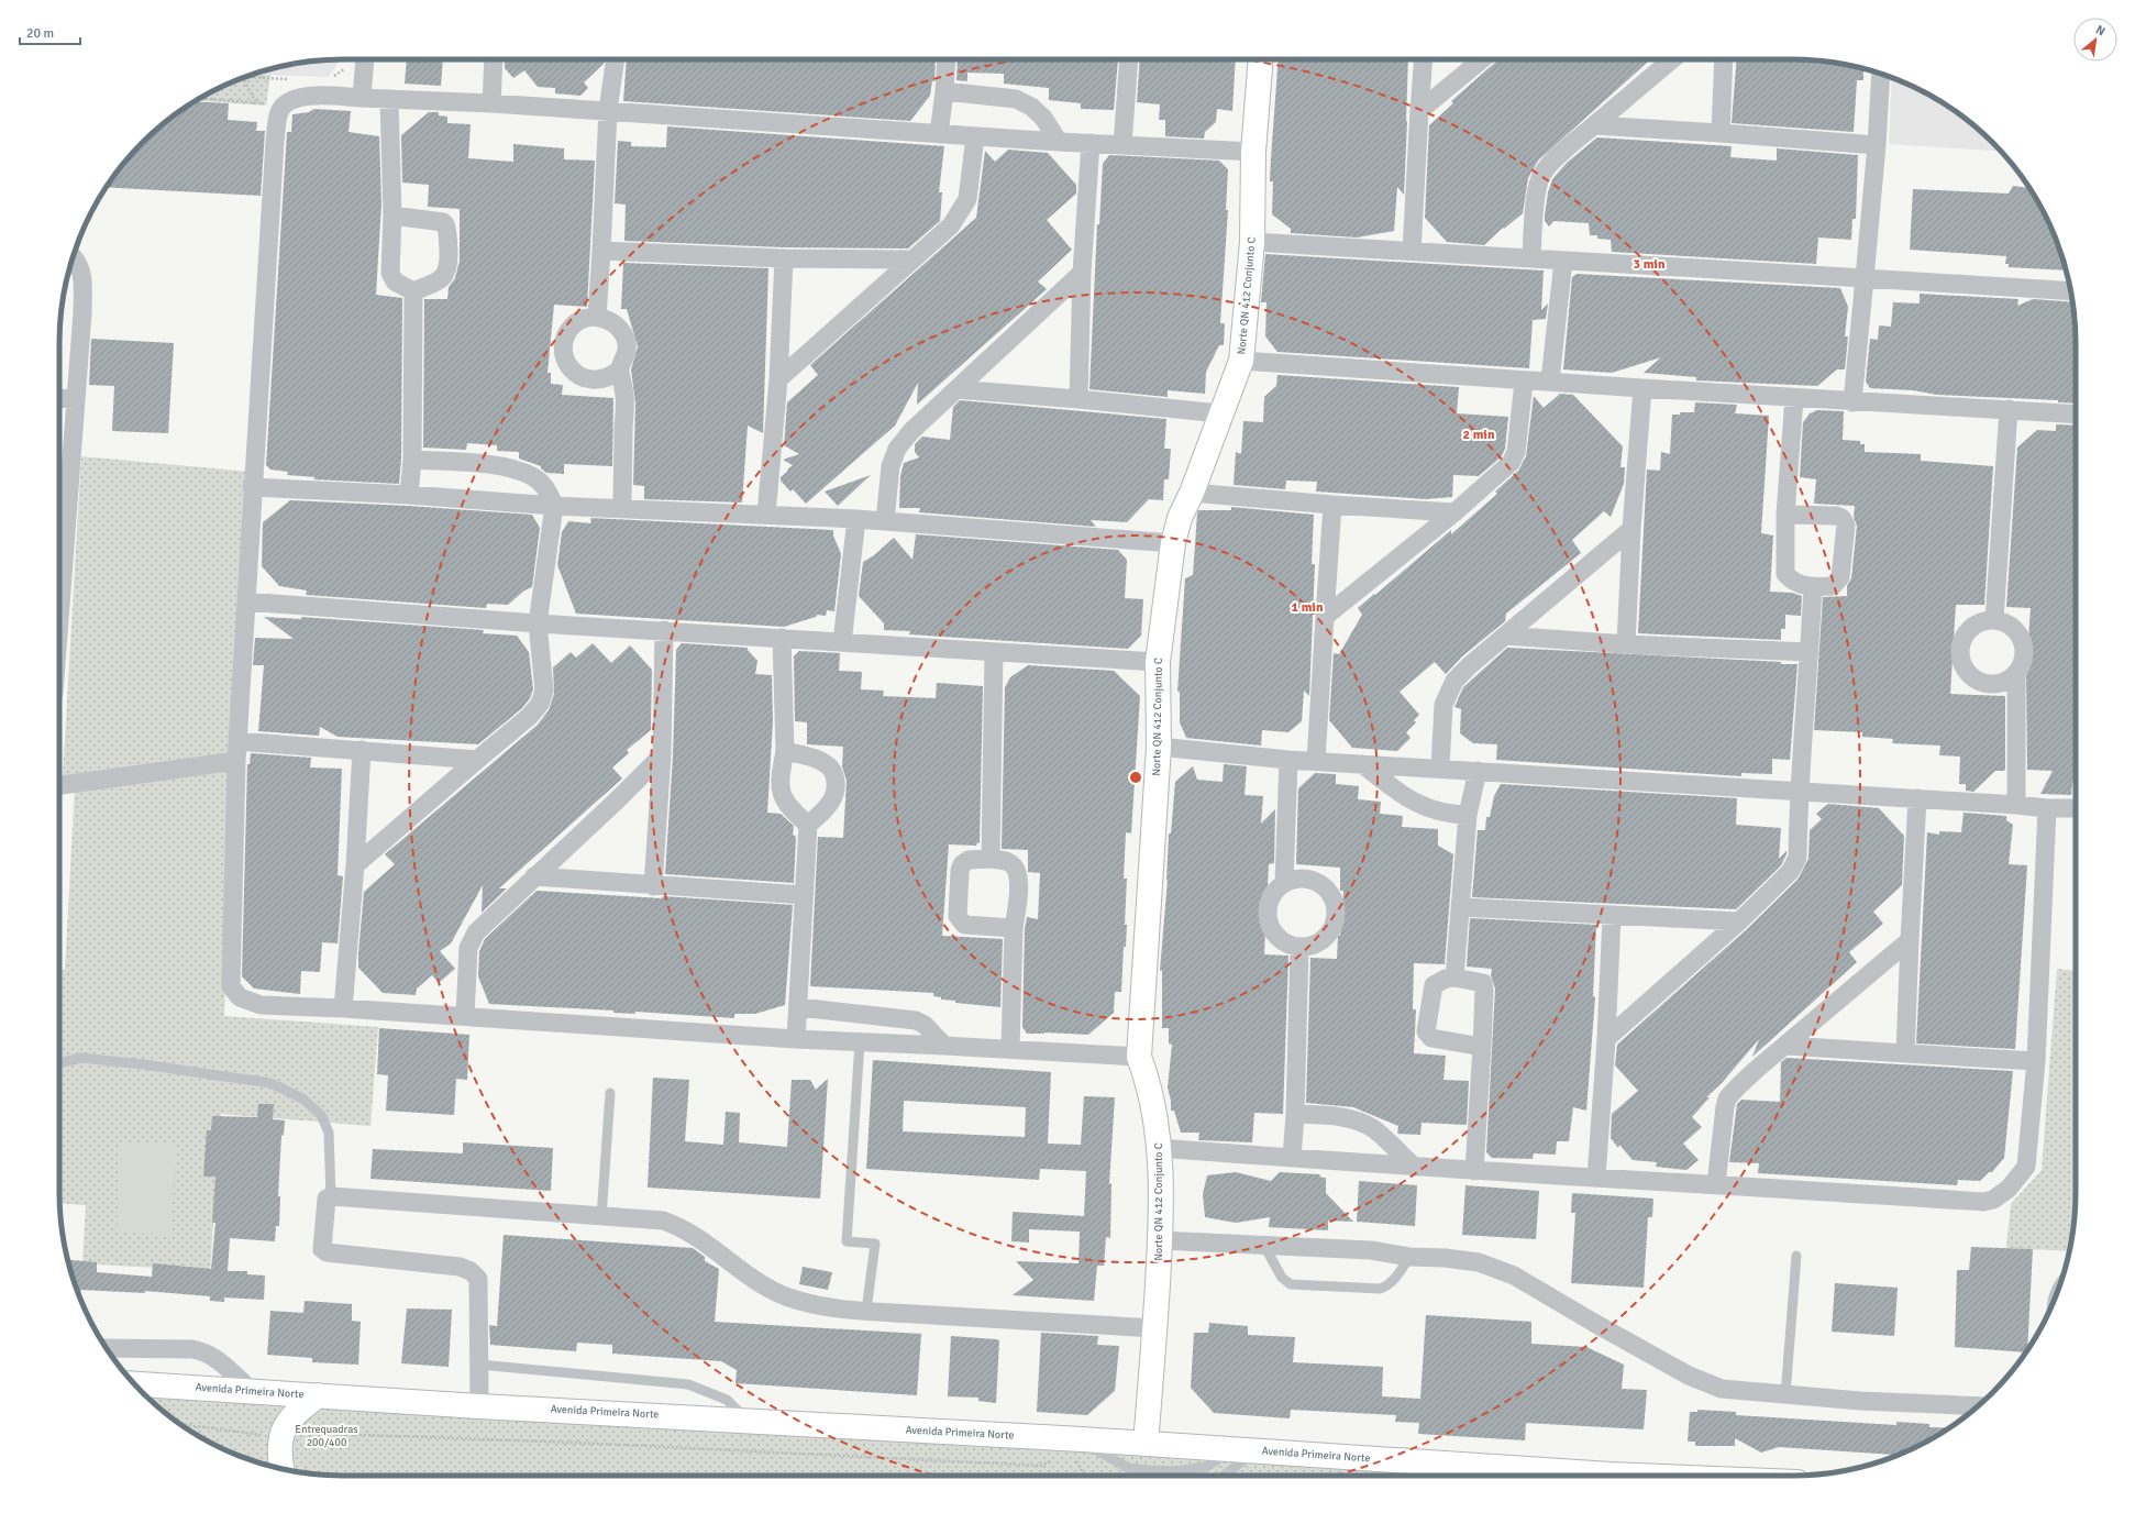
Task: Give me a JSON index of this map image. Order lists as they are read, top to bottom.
{
  "streets": {
    "main road": ["Norte QN 412 Conjunto C", "Avenida Primeira Norte"]
  },
  "crossings": [
    ["Norte QN 412 Conjunto C", "Avenida Primeira Norte"]
  ],
  "parks": ["Entrequadras 200/400"],
  "scale_bar": "20 m",
  "north": "top right",
  "rings": ["3 min", "2 min", "1 min"]
}
